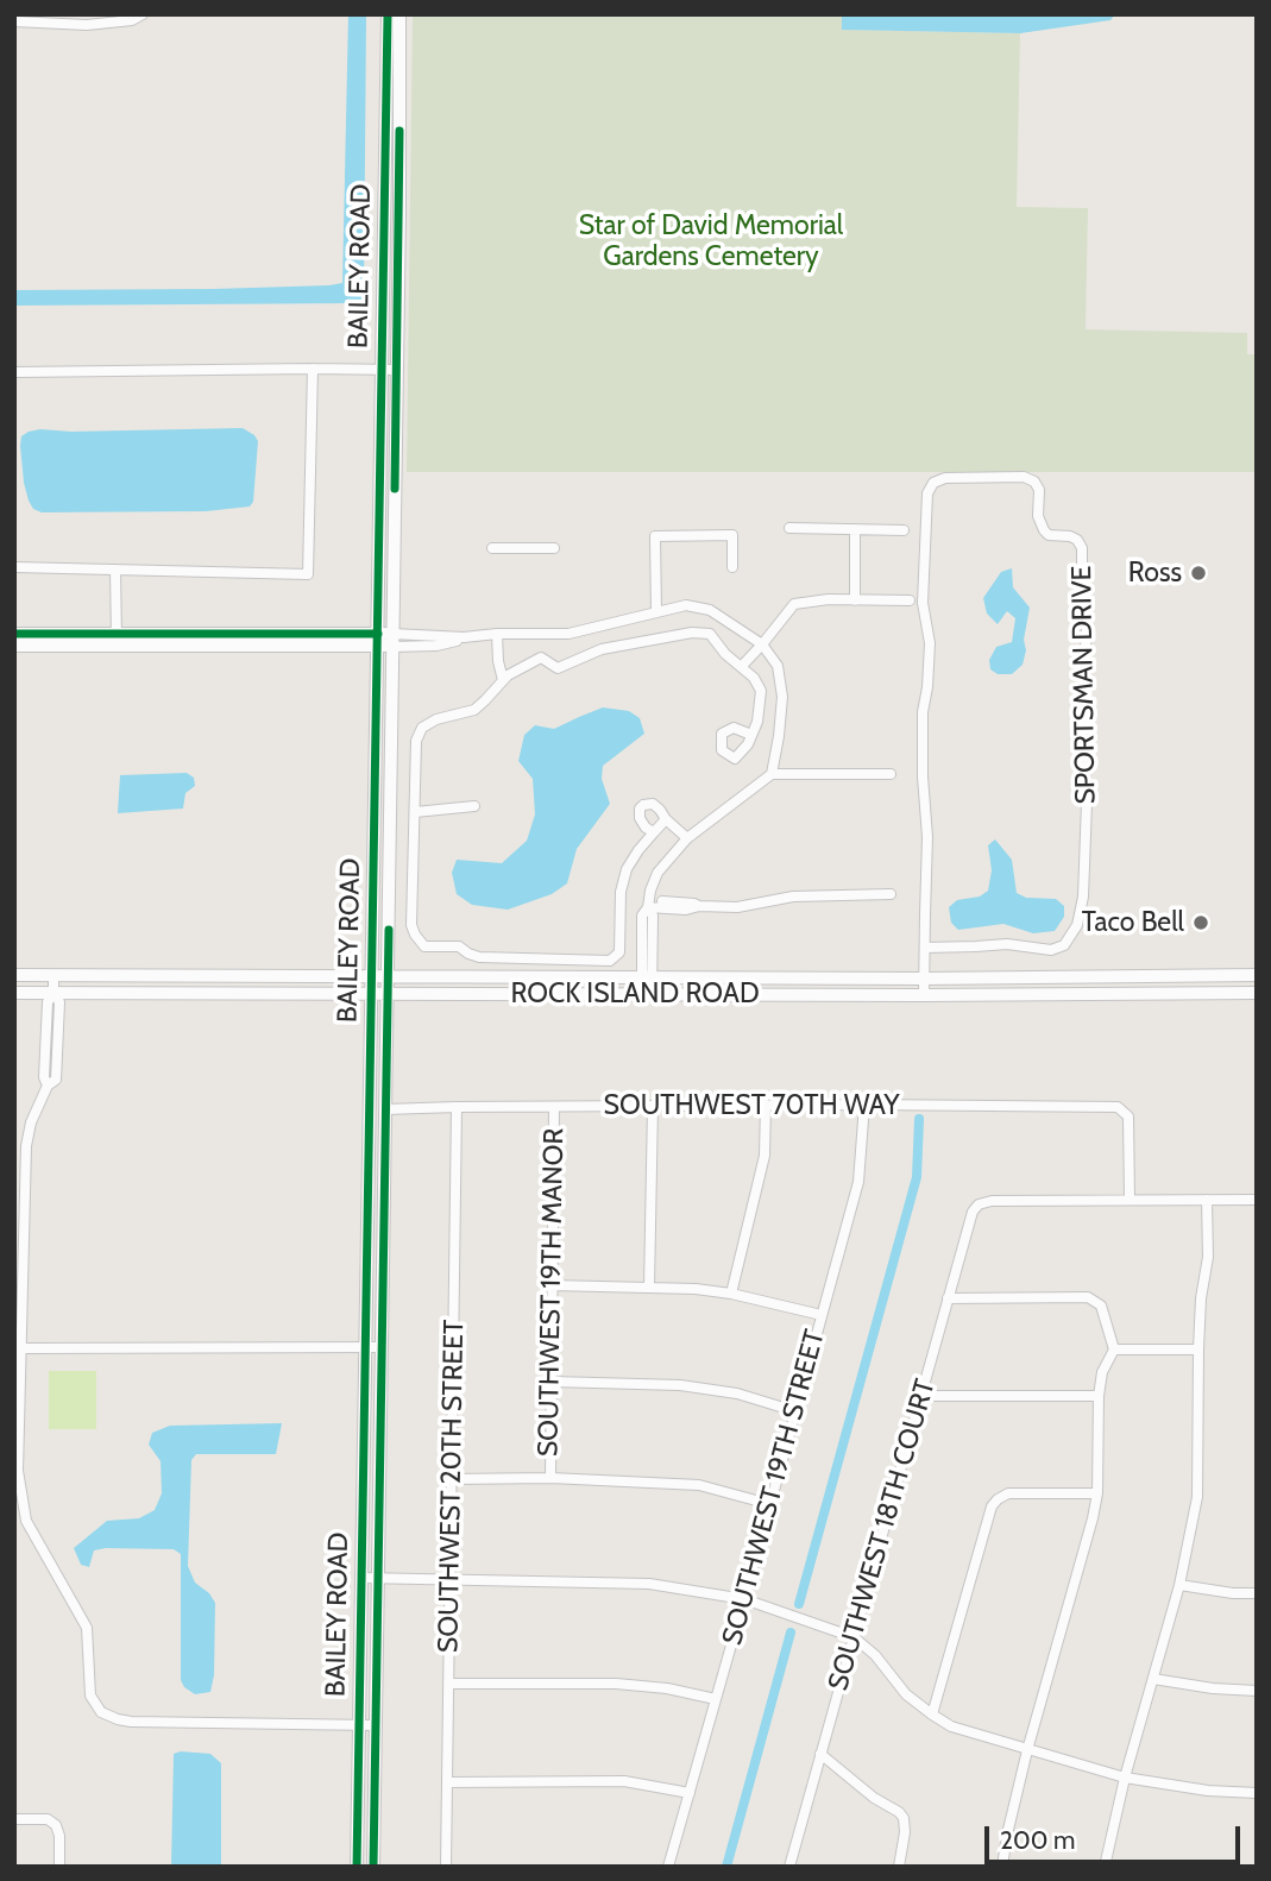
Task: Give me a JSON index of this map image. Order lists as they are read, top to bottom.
{
  "streets": {
    "street": [
      "BAILEY ROAD",
      "SPORTSMAN DRIVE",
      "ROCK ISLAND ROAD",
      "SOUTHWEST 70TH WAY",
      "SOUTHWEST 19TH MANOR",
      "SOUTHWEST 20TH STREET",
      "SOUTHWEST 19TH STREET",
      "SOUTHWEST 18TH COURT"
    ]
  },
  "crossings": [
    ["BAILEY ROAD", "ROCK ISLAND ROAD"],
    ["BAILEY ROAD", "SOUTHWEST 70TH WAY"],
    ["SPORTSMAN DRIVE", "ROCK ISLAND ROAD"],
    ["SOUTHWEST 70TH WAY", "SOUTHWEST 19TH MANOR"],
    ["SOUTHWEST 70TH WAY", "SOUTHWEST 20TH STREET"],
    ["SOUTHWEST 70TH WAY", "SOUTHWEST 19TH STREET"],
    ["SOUTHWEST 70TH WAY", "SOUTHWEST 18TH COURT"]
  ],
  "parks": ["Star of David Memorial Gardens Cemetery"],
  "places": ["Ross", "Taco Bell"],
  "scale_bar": "200 m"
}
